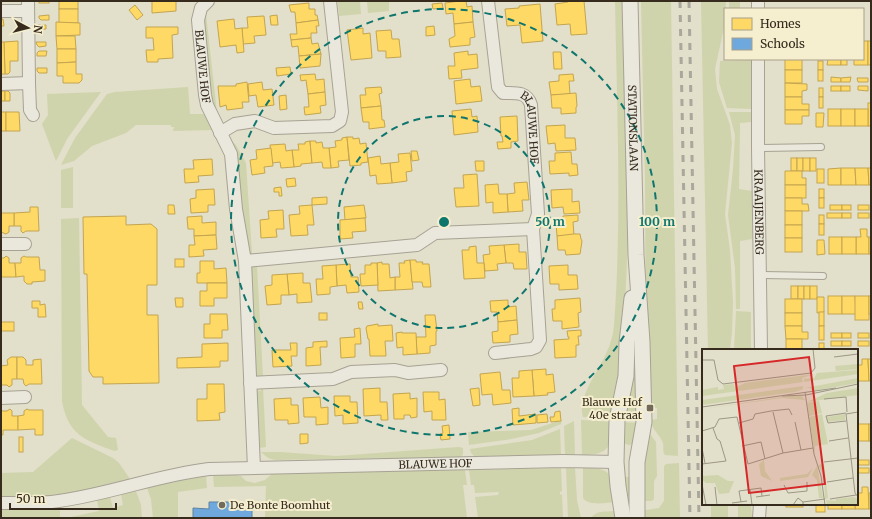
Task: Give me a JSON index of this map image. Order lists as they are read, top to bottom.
{
  "streets": {
    "street": ["BLAUWE HOF", "STATIONSLAAN", "KRAAIJENBERG"]
  },
  "crossings": [
    ["BLAUWE HOF", "STATIONSLAAN"]
  ],
  "places": {
    "transit": ["Blauwe Hof 40e straat"],
    "other": ["De Bonte Boomhut"]
  },
  "legend": ["Homes", "Schools"],
  "scale_bar": "50 m",
  "north": "right",
  "rings": ["50 m", "100 m"]
}
